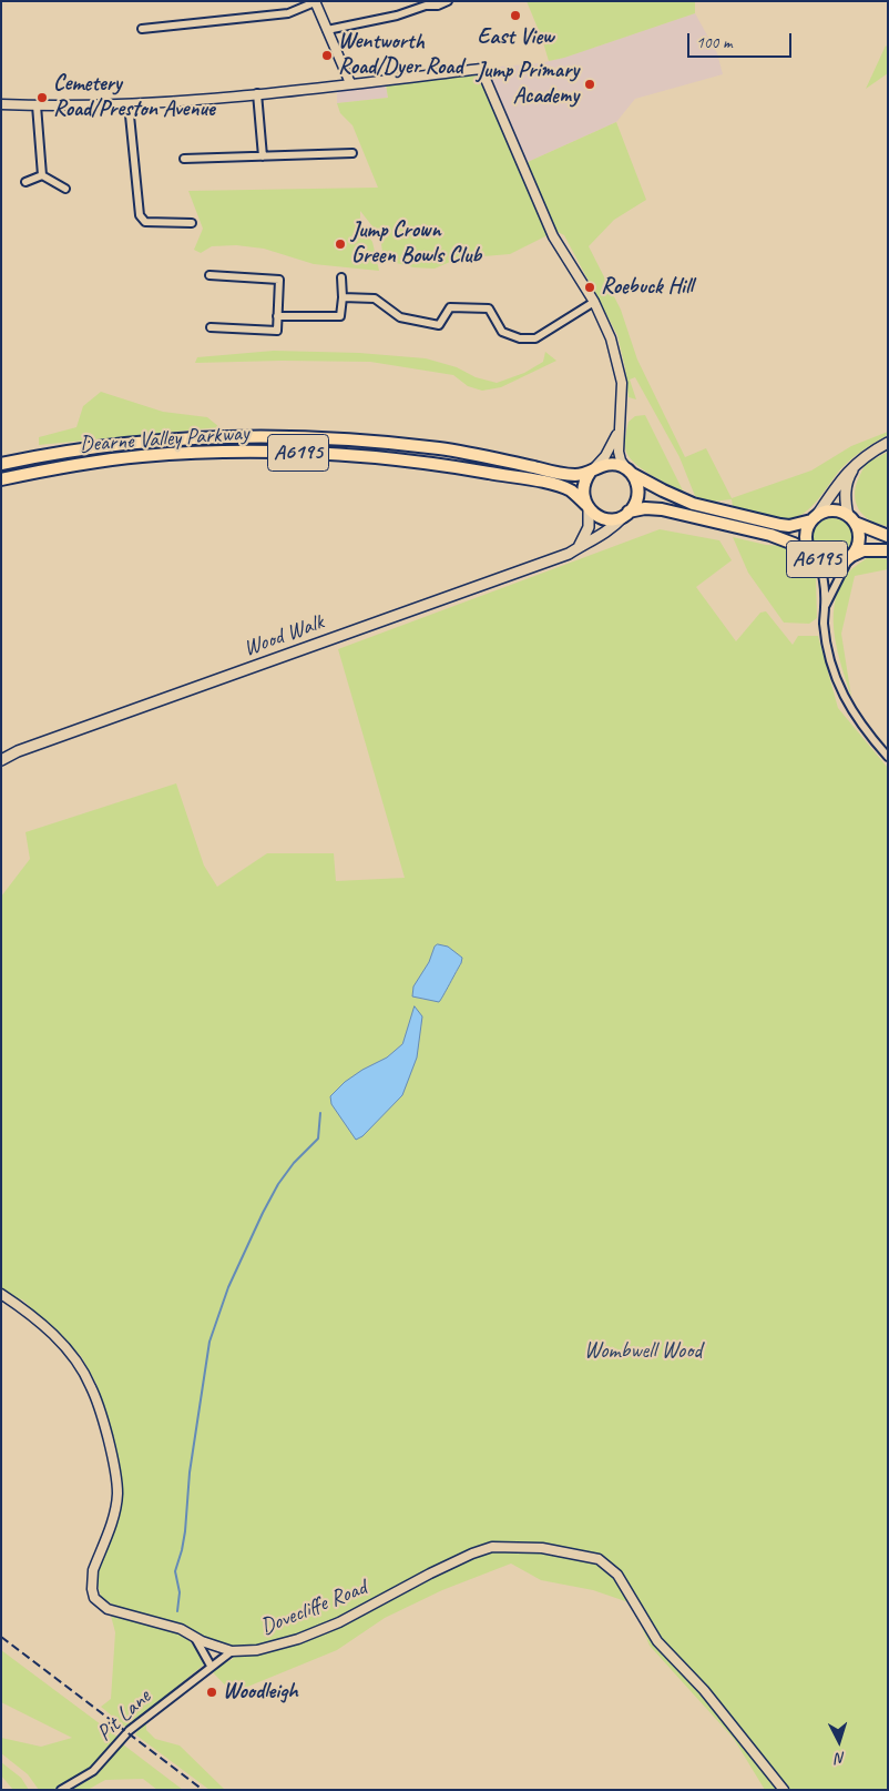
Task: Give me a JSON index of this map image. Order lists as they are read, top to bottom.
{
  "streets": {
    "highway": ["Dearne Valley Parkway", "A6195"],
    "main road": ["Wood Walk"],
    "street": ["Dovecliffe Road", "Pit Lane"]
  },
  "crossings": [
    ["Dearne Valley Parkway", "A6195"],
    ["Dearne Valley Parkway", "Wood Walk"],
    ["A6195", "Wood Walk"],
    ["Dovecliffe Road", "Pit Lane"]
  ],
  "parks": ["Wombwell Wood"],
  "places": [
    "East View",
    "Wentworth Road/Dyer Road",
    "Jump Primary Academy",
    "Cemetery Road/Preston Avenue",
    "Jump Crown Green Bowls Club",
    "Roebuck Hill",
    "Woodleigh"
  ],
  "scale_bar": "100 m",
  "north": "bottom"
}
